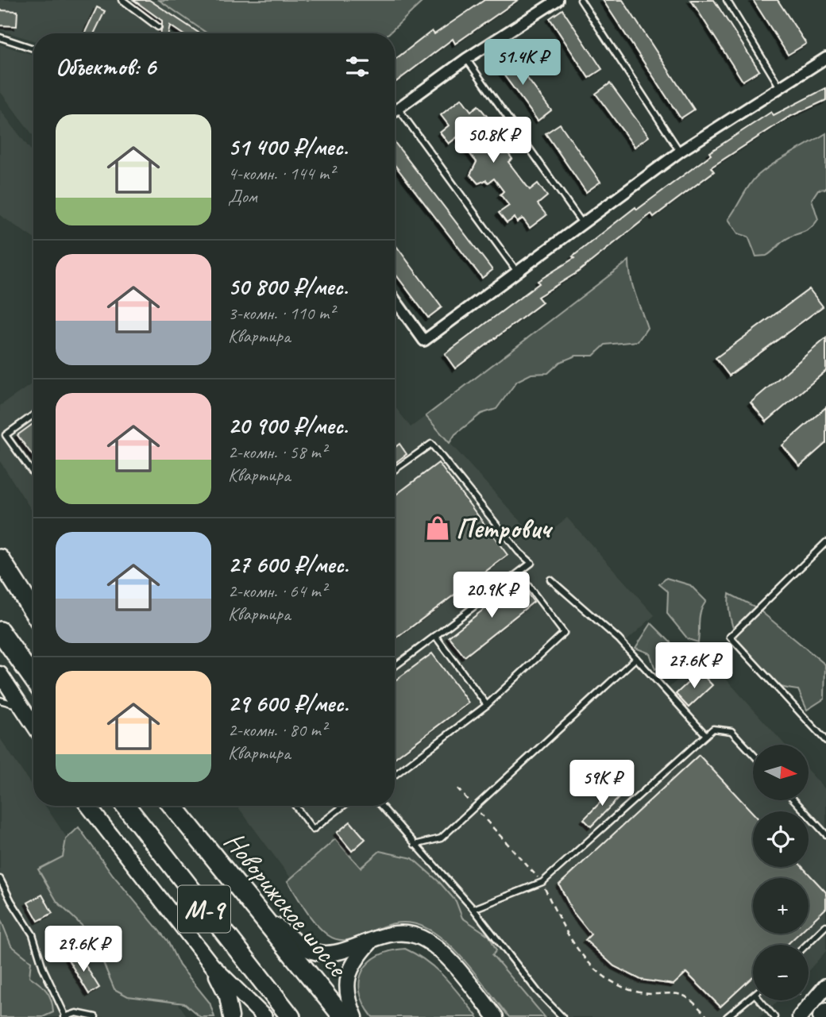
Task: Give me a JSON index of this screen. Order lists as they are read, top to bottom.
{
  "streets": {
    "highway": ["Новорижское шоссе", "М-9"]
  },
  "crossings": [
    ["Новорижское шоссе", "М-9"]
  ],
  "places": {
    "shop": ["Петрович"]
  },
  "north": "right",
  "page": {
    "heading": "Объектов: 6",
    "price": [
      "51.4K ₽",
      "50.8K ₽",
      "20.9K ₽",
      "27.6K ₽",
      "59K ₽",
      "29.6K ₽"
    ],
    "list": [
      {
        "name": "51 400 ₽/мес.",
        "note": "4-комн. · 144 m² · Дом"
      },
      {
        "name": "50 800 ₽/мес.",
        "note": "3-комн. · 110 m² · Квартира"
      },
      {
        "name": "20 900 ₽/мес.",
        "note": "2-комн. · 58 m² · Квартира"
      },
      {
        "name": "27 600 ₽/мес.",
        "note": "2-комн. · 64 m² · Квартира"
      },
      {
        "name": "29 600 ₽/мес.",
        "note": "2-комн. · 80 m² · Квартира"
      }
    ],
    "map_buttons": ["+", "−"]
  }
}
